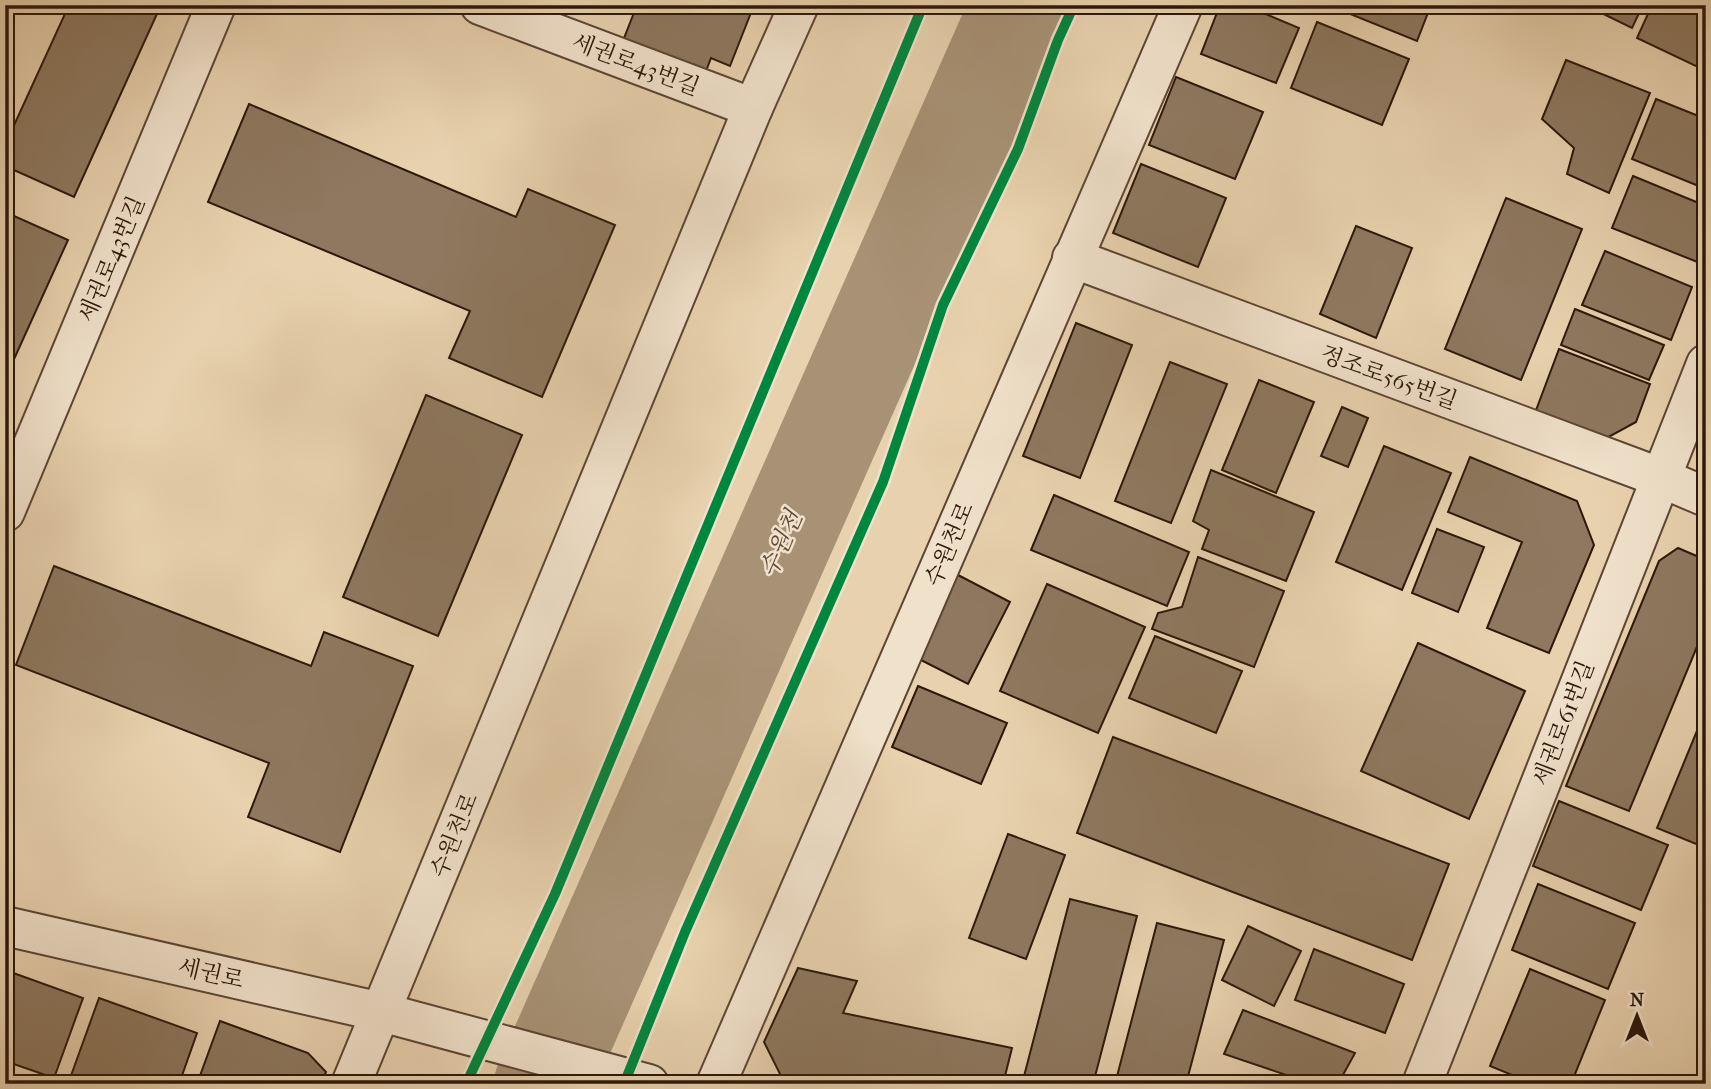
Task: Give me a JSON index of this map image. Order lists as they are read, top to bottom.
{
  "streets": {
    "street": [
      "세권로43번길",
      "정조로565번길",
      "수원천로",
      "세권로61번길",
      "세권로"
    ]
  },
  "crossings": [
    ["세권로43번길", "수원천로"],
    ["정조로565번길", "수원천로"],
    ["정조로565번길", "세권로61번길"],
    ["수원천로", "세권로"]
  ],
  "water": ["수원천"],
  "north": "top"
}
